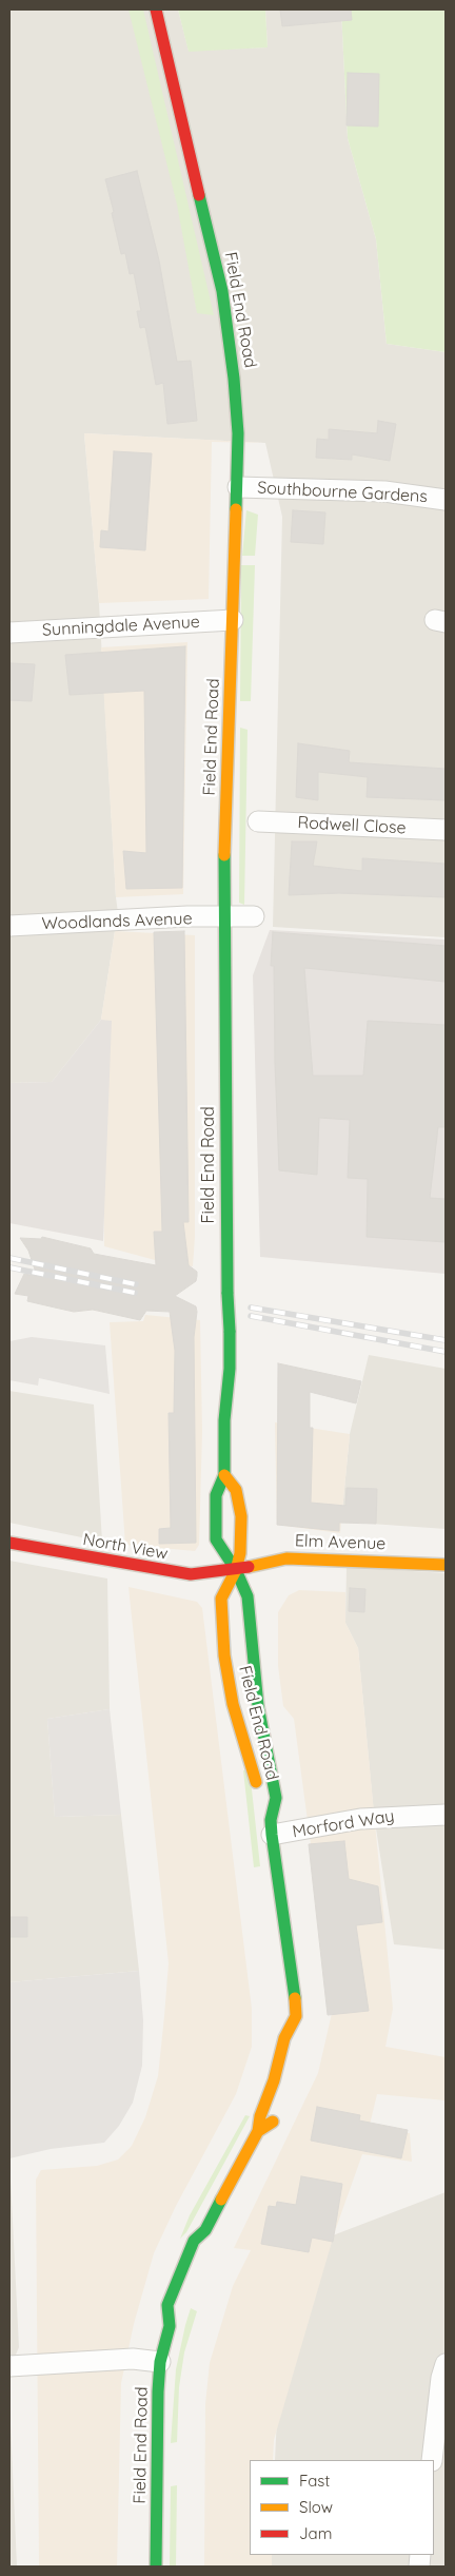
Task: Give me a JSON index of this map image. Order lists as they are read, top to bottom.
{
  "streets": {
    "street": [
      "Field End Road",
      "Southbourne Gardens",
      "Sunningdale Avenue",
      "Rodwell Close",
      "Woodlands Avenue",
      "Elm Avenue",
      "North View",
      "Morford Way"
    ]
  },
  "crossings": [
    ["Field End Road", "Southbourne Gardens"],
    ["Field End Road", "Sunningdale Avenue"],
    ["Field End Road", "Woodlands Avenue"],
    ["Field End Road", "Elm Avenue"],
    ["Field End Road", "North View"],
    ["Field End Road", "Morford Way"],
    ["Elm Avenue", "North View"]
  ],
  "legend": ["Fast", "Slow", "Jam"]
}
